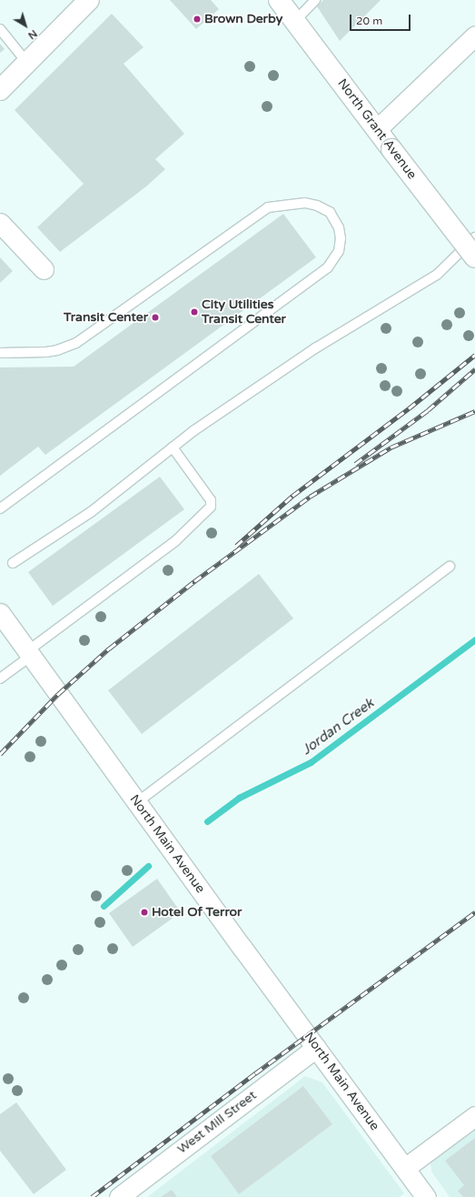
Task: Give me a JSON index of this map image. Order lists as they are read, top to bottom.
{
  "streets": {
    "main road": ["North Grant Avenue"],
    "street": ["North Main Avenue", "West Mill Street"]
  },
  "crossings": [
    ["North Main Avenue", "West Mill Street"]
  ],
  "water": ["Jordan Creek"],
  "places": [
    "Brown Derby",
    "City Utilities Transit Center",
    "Transit Center",
    "Hotel Of Terror"
  ],
  "scale_bar": "20 m",
  "north": "bottom right"
}
